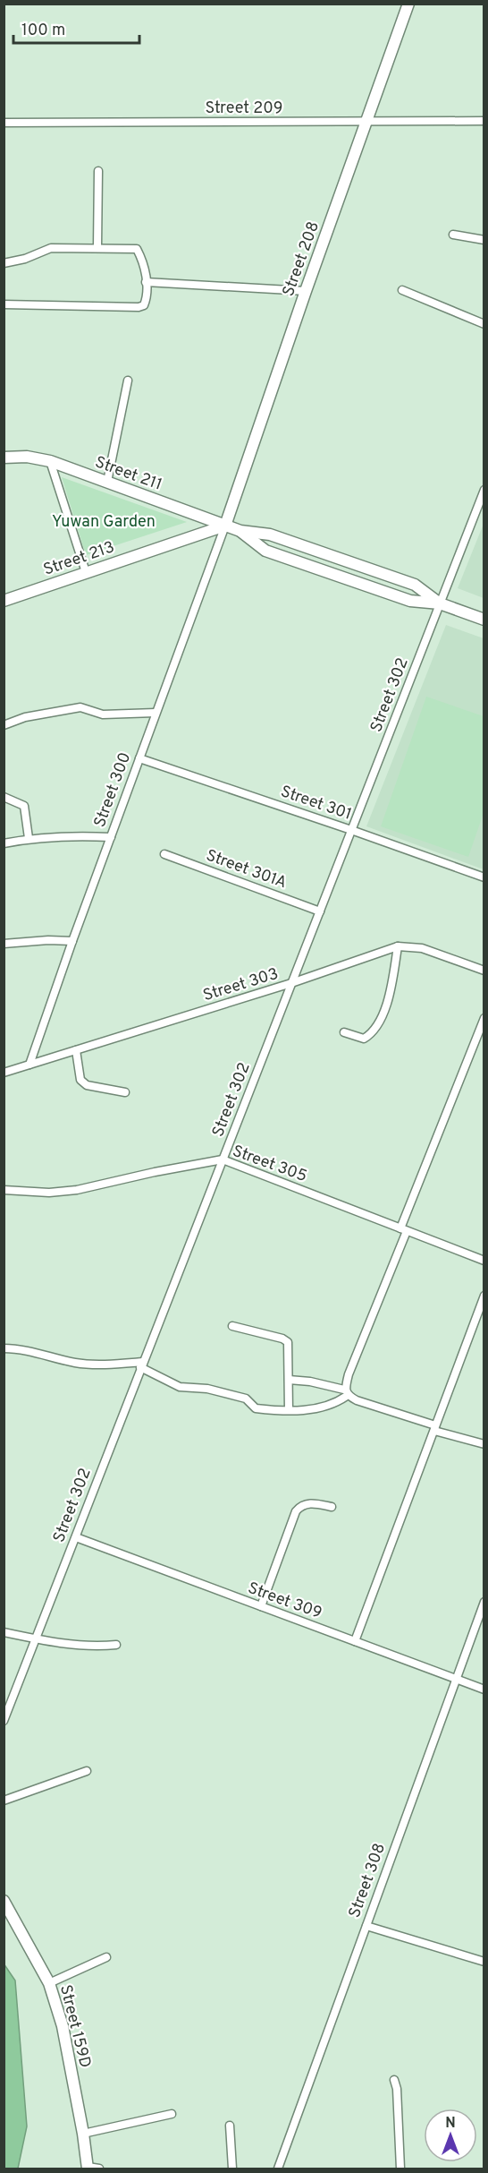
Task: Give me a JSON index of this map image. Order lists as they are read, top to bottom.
{
  "streets": {
    "street": [
      "Street 209",
      "Street 208",
      "Street 211",
      "Street 213",
      "Street 302",
      "Street 300",
      "Street 301",
      "Street 301A",
      "Street 303",
      "Street 305",
      "Street 309",
      "Street 308",
      "Street 159D"
    ]
  },
  "crossings": [
    ["Street 209", "Street 208"],
    ["Street 208", "Street 211"],
    ["Street 208", "Street 213"],
    ["Street 208", "Street 300"],
    ["Street 211", "Street 213"],
    ["Street 211", "Street 302"],
    ["Street 211", "Street 300"],
    ["Street 213", "Street 300"],
    ["Street 302", "Street 301"],
    ["Street 302", "Street 301A"],
    ["Street 302", "Street 303"],
    ["Street 302", "Street 305"],
    ["Street 302", "Street 309"],
    ["Street 300", "Street 301"],
    ["Street 300", "Street 303"],
    ["Street 309", "Street 308"]
  ],
  "parks": ["Yuwan Garden"],
  "scale_bar": "100 m",
  "north": "top"
}
